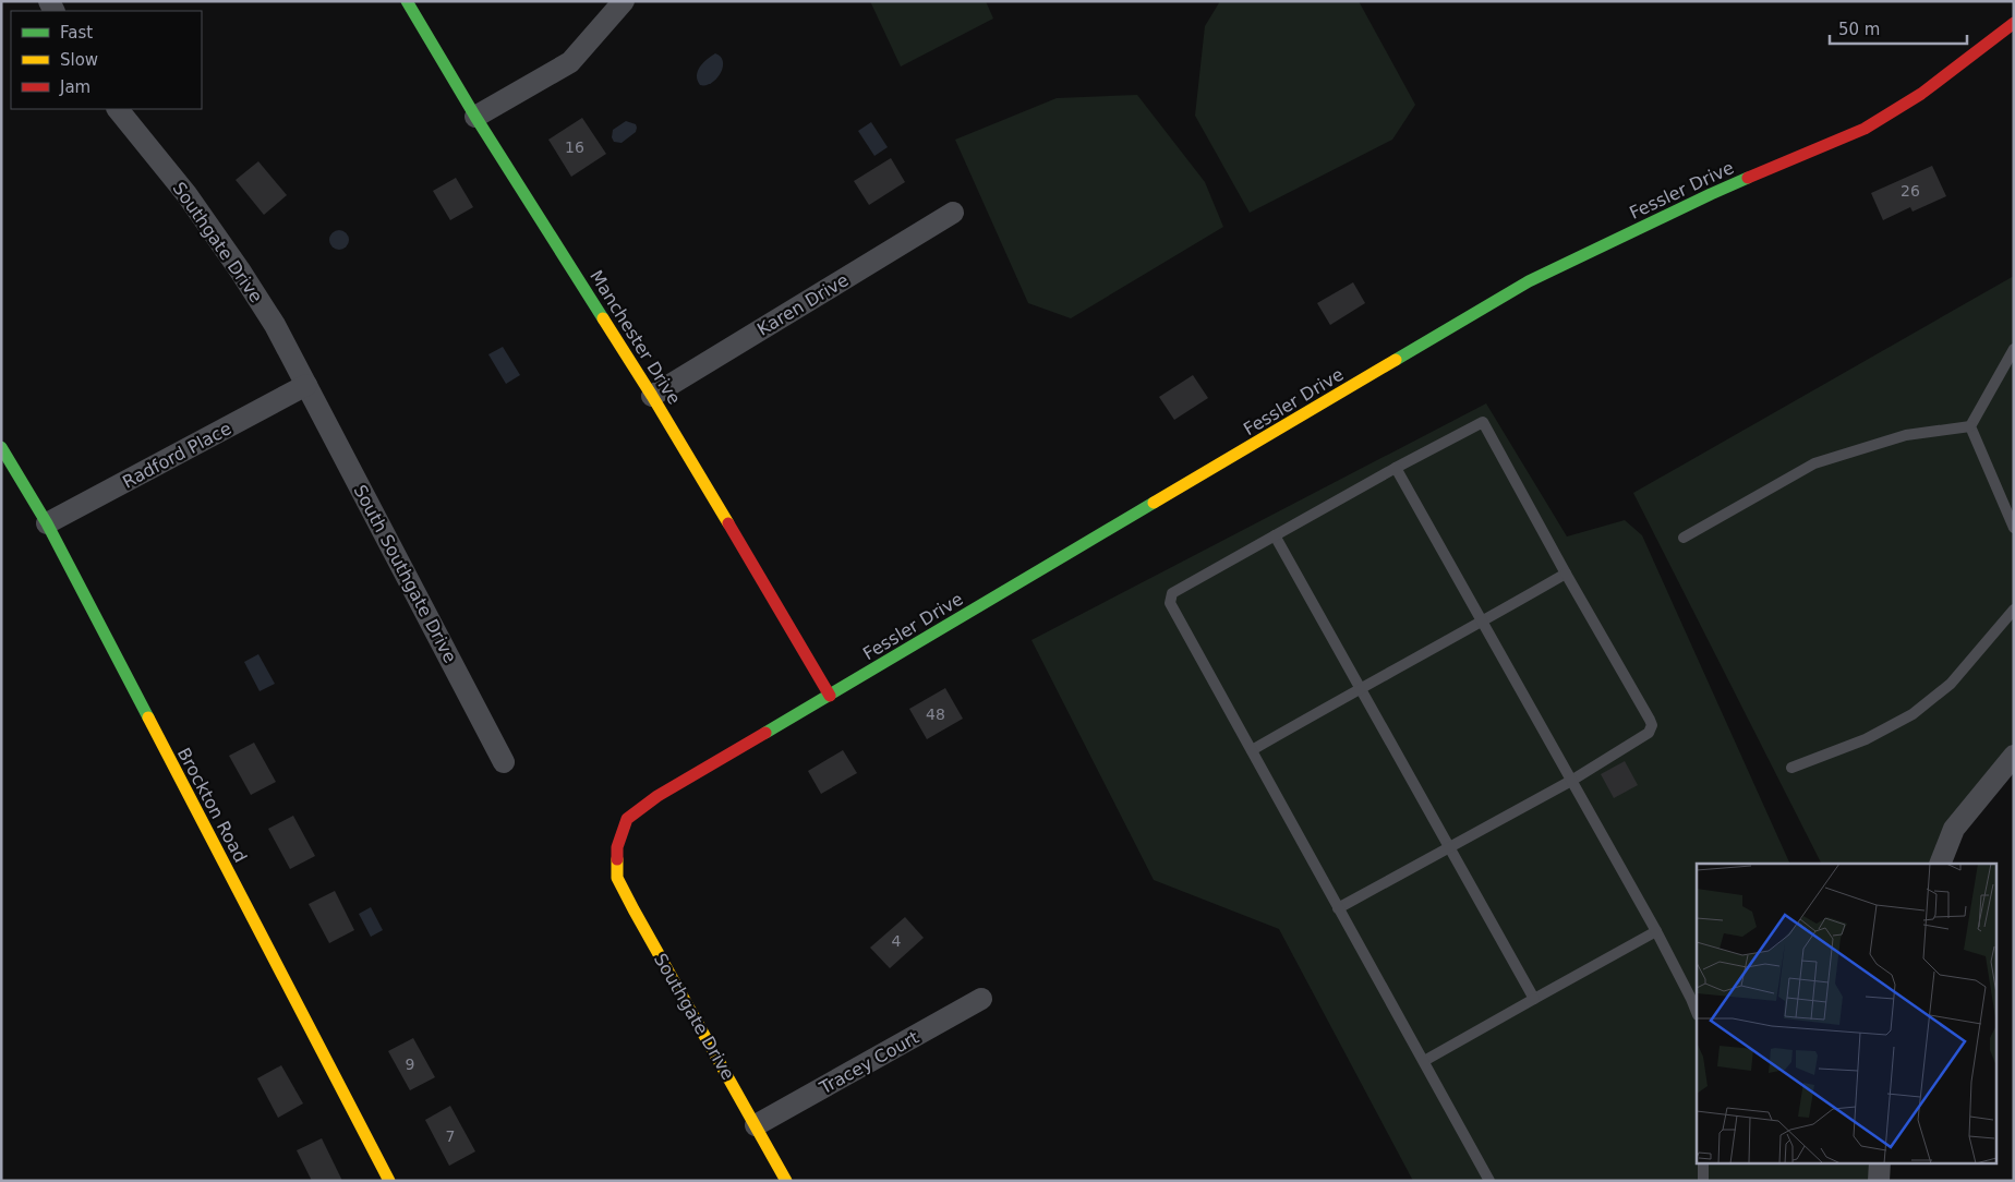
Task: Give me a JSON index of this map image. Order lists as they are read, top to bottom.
{
  "streets": {
    "street": [
      "Fessler Drive",
      "Southgate Drive",
      "Karen Drive",
      "Manchester Drive",
      "Radford Place",
      "South Southgate Drive",
      "Brockton Road",
      "Tracey Court"
    ]
  },
  "crossings": [
    ["Fessler Drive", "Southgate Drive"],
    ["Fessler Drive", "Manchester Drive"],
    ["Southgate Drive", "Radford Place"],
    ["Southgate Drive", "South Southgate Drive"],
    ["Southgate Drive", "Tracey Court"],
    ["Karen Drive", "Manchester Drive"],
    ["Radford Place", "South Southgate Drive"],
    ["Radford Place", "Brockton Road"]
  ],
  "house_numbers": [
    "16",
    "26",
    "48",
    "4",
    "9",
    "7"
  ],
  "legend": ["Fast", "Slow", "Jam"],
  "scale_bar": "50 m"
}
